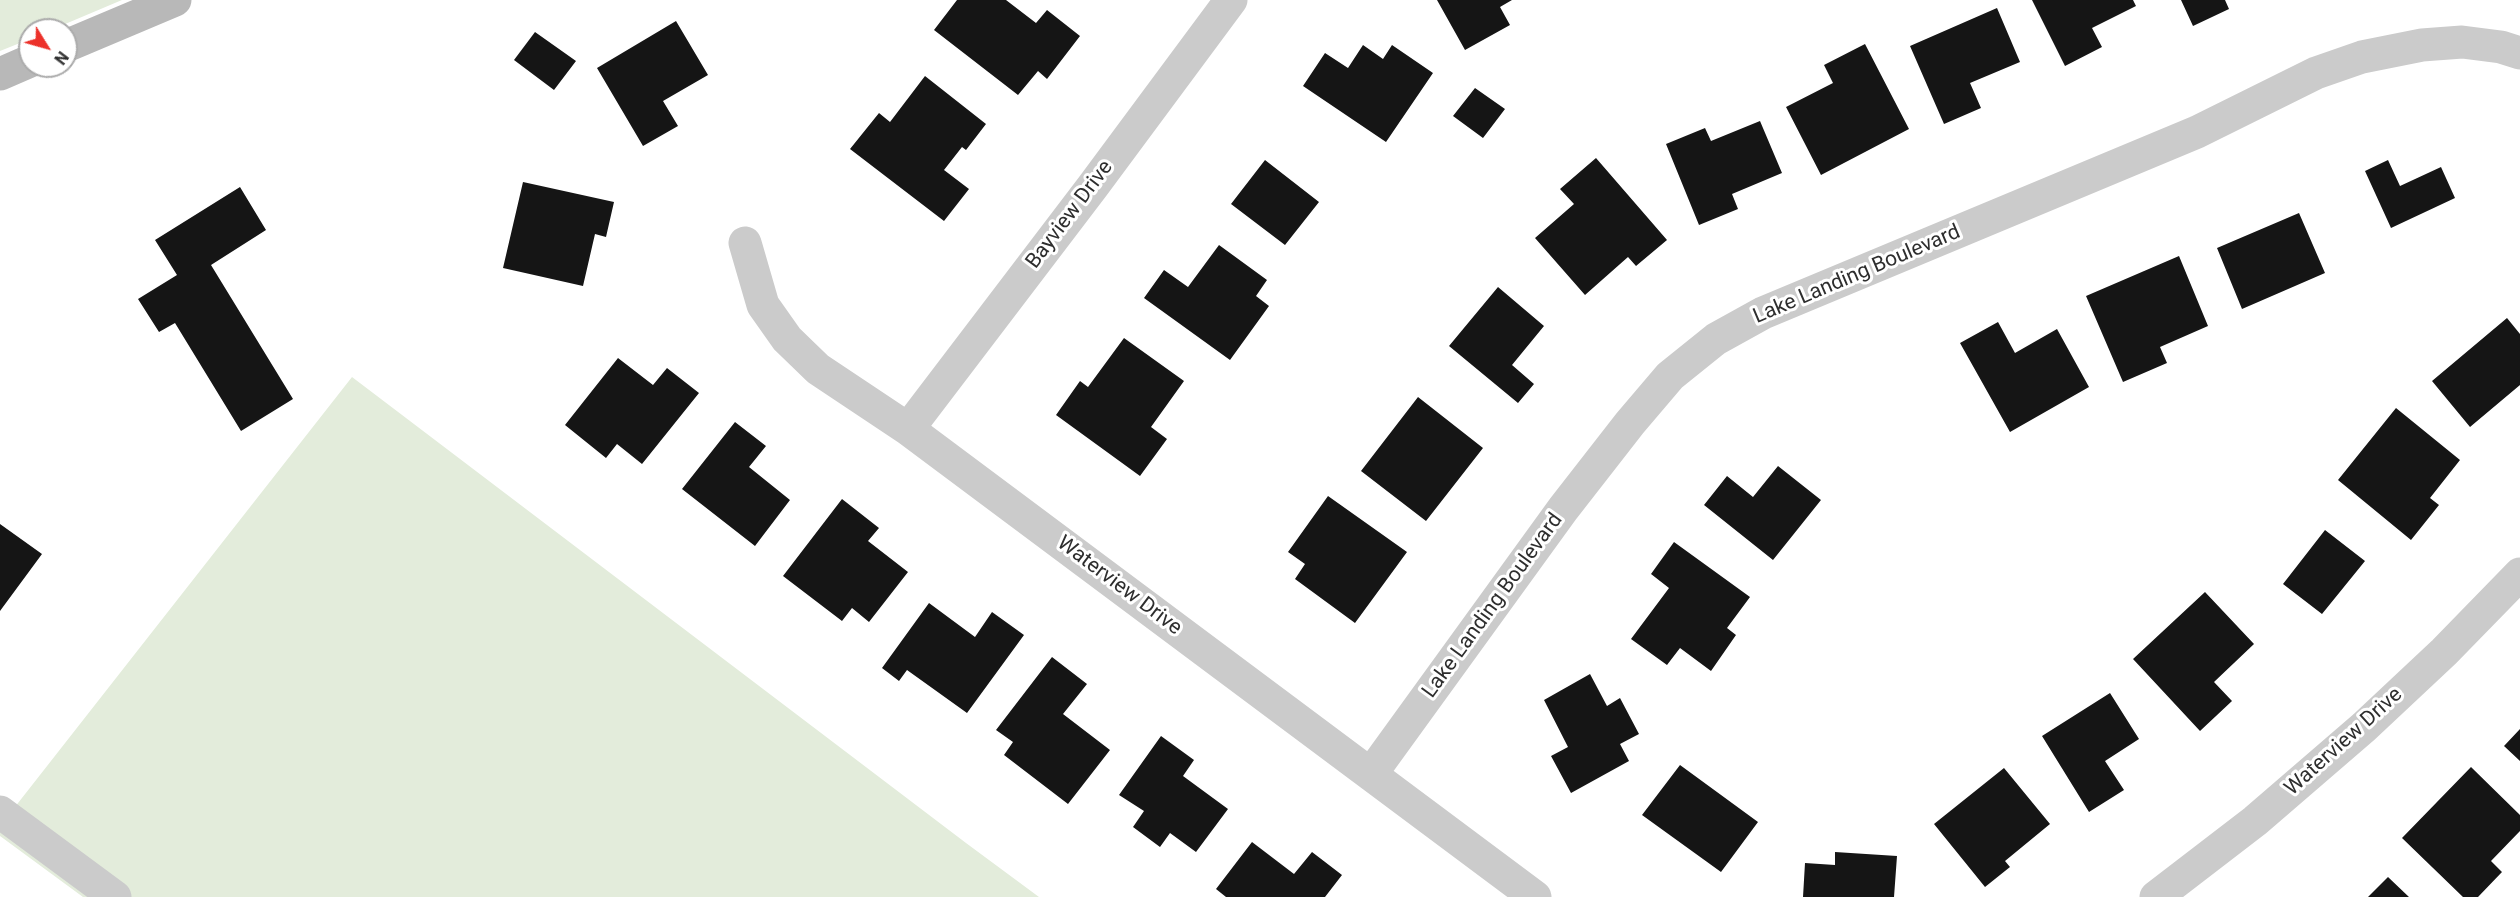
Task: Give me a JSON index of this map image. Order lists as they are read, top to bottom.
{
  "streets": {
    "street": ["Bayview Drive", "Lake Landing Boulevard", "Waterview Drive"]
  },
  "crossings": [
    ["Bayview Drive", "Waterview Drive"],
    ["Lake Landing Boulevard", "Waterview Drive"]
  ],
  "north": "bottom right"
}
